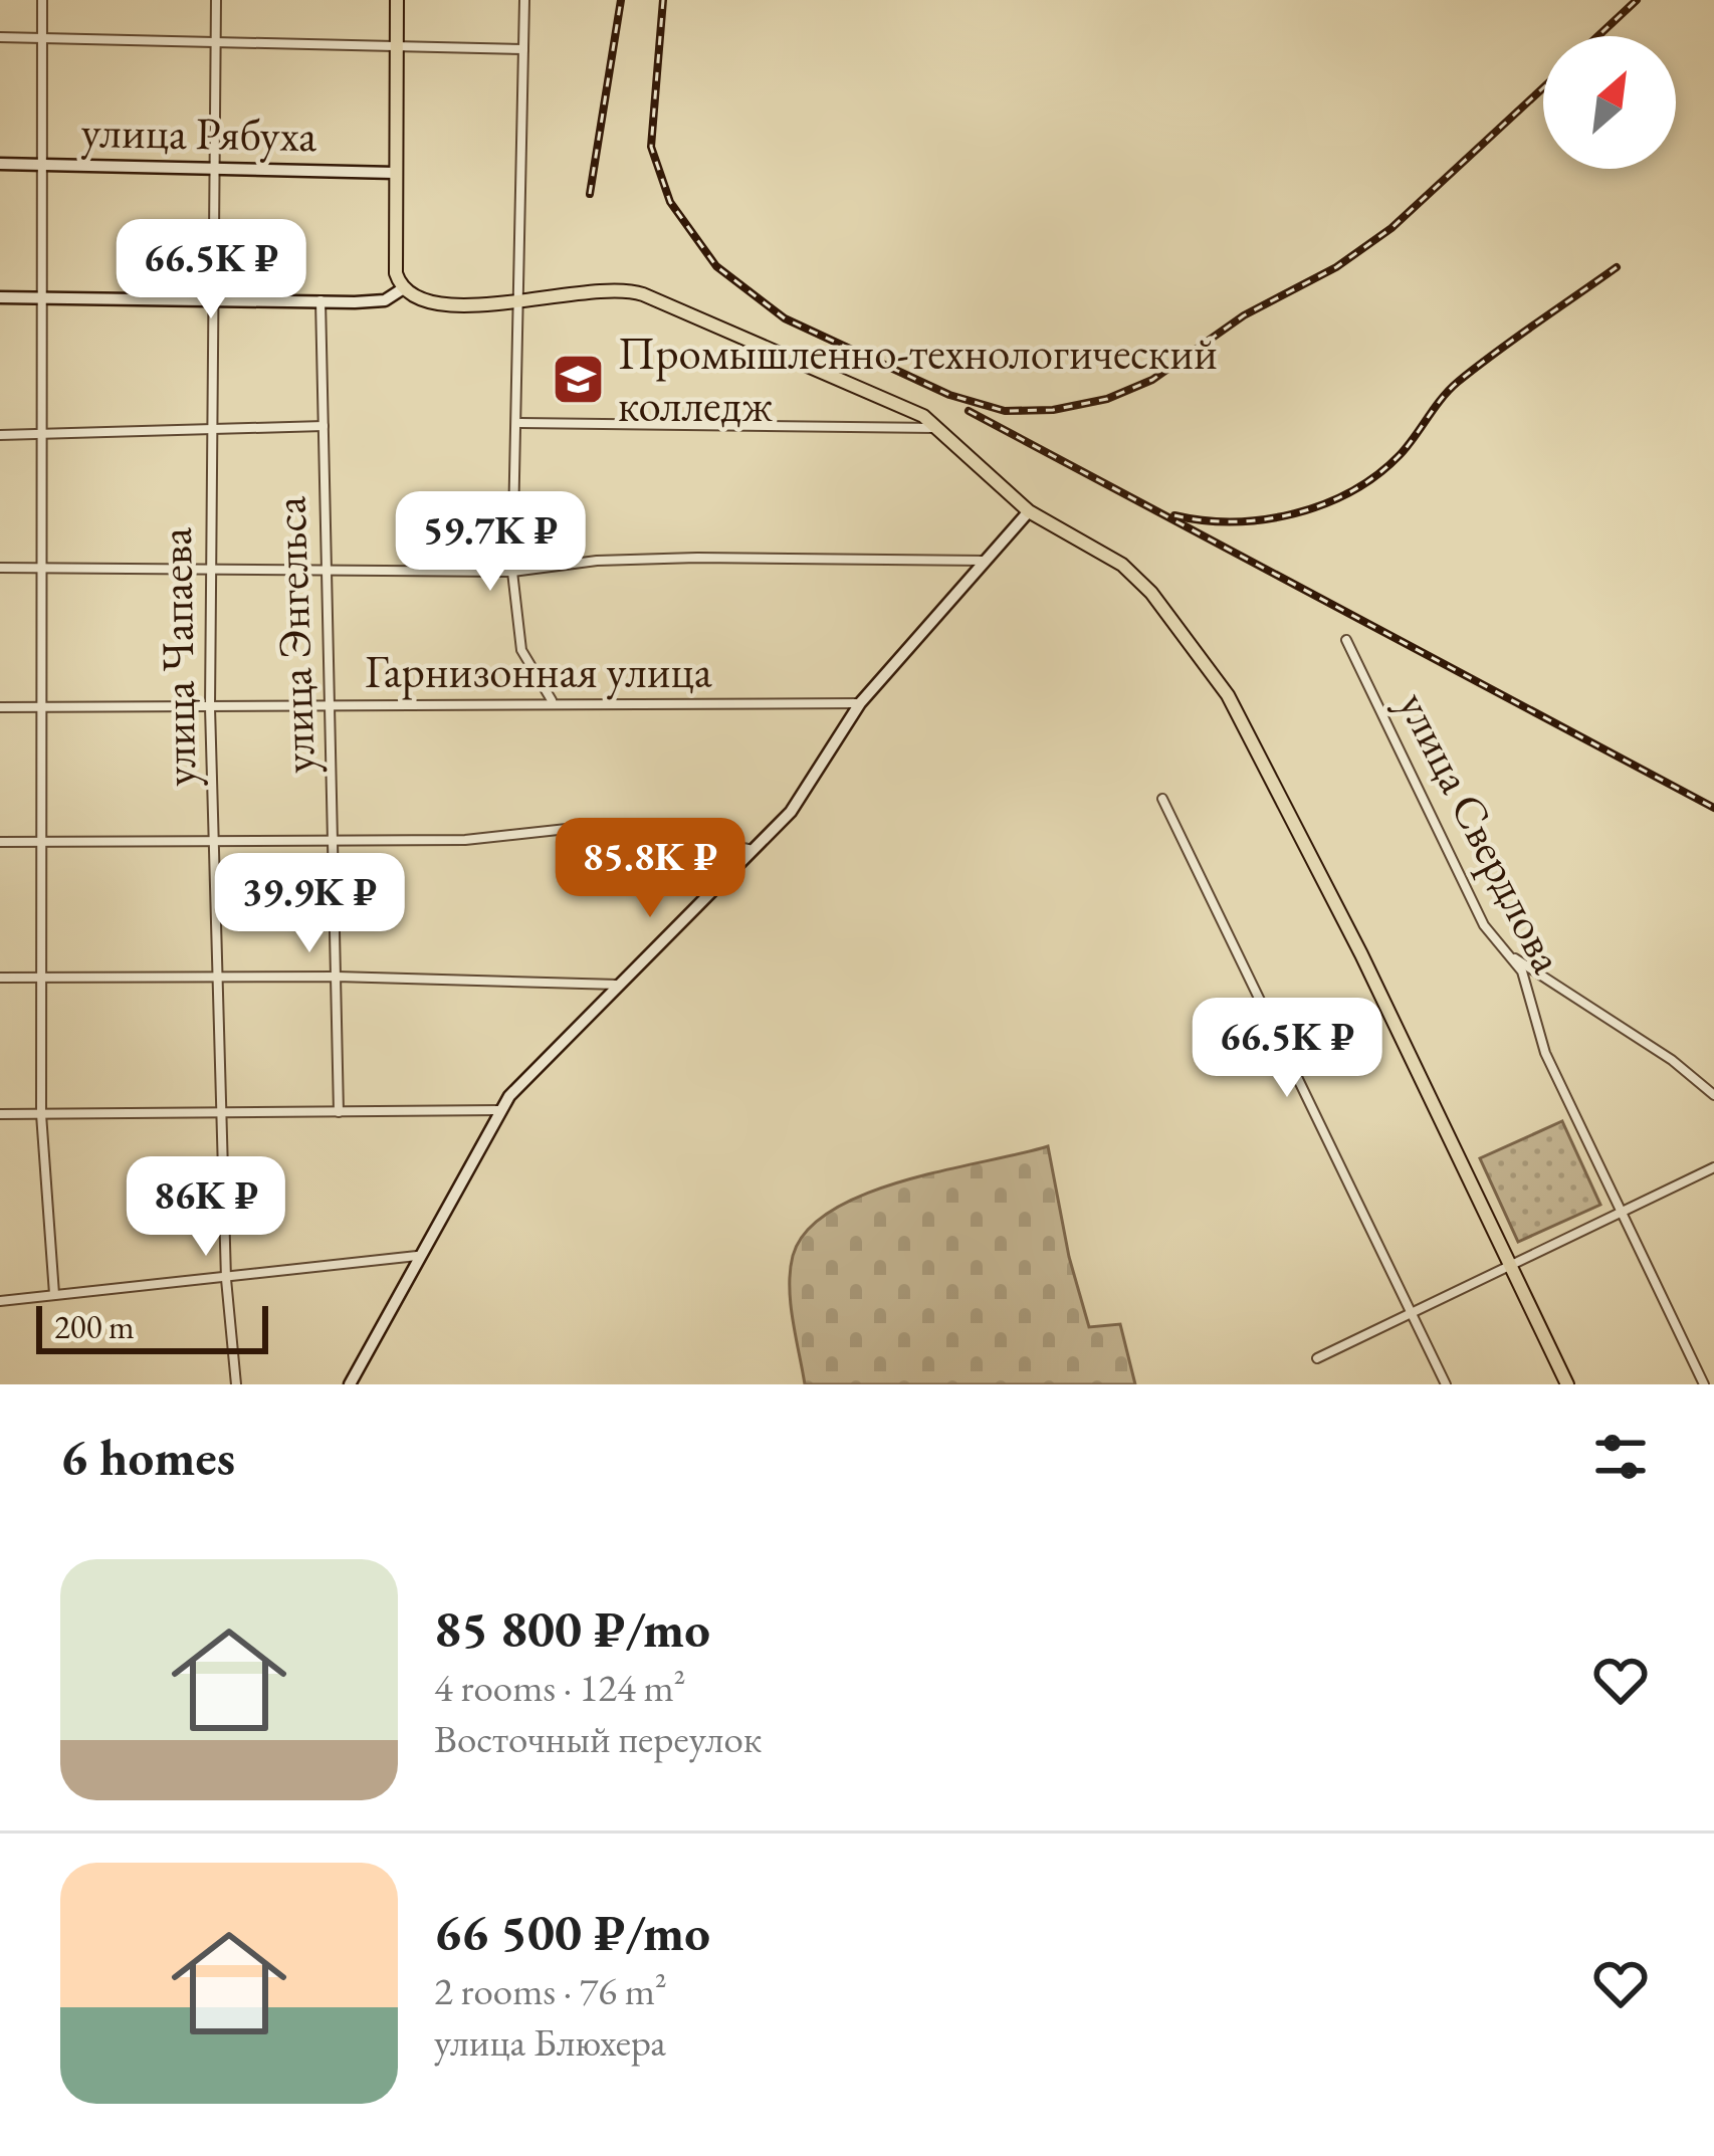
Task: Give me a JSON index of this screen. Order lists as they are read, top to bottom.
{
  "streets": {
    "street": [
      "улица Рябуха",
      "улица Энгельса",
      "улица Чапаева",
      "Гарнизонная улица",
      "улица Свердлова"
    ]
  },
  "crossings": [
    ["улица Рябуха", "улица Чапаева"],
    ["улица Энгельса", "Гарнизонная улица"],
    ["улица Чапаева", "Гарнизонная улица"]
  ],
  "places": {
    "school or university": ["Промышленно-технологический колледж"]
  },
  "scale_bar": "200 m",
  "north": "top right",
  "page": {
    "price": [
      "66.5K ₽",
      "59.7K ₽",
      "85.8K ₽",
      "39.9K ₽",
      "66.5K ₽",
      "86K ₽"
    ],
    "scale": "200 m",
    "heading": "6 homes",
    "list": [
      {
        "name": "85 800 ₽/mo",
        "note": "4 rooms · 124 m² · Восточный переулок"
      },
      {
        "name": "66 500 ₽/mo",
        "note": "2 rooms · 76 m² · улица Блюхера"
      }
    ]
  }
}
